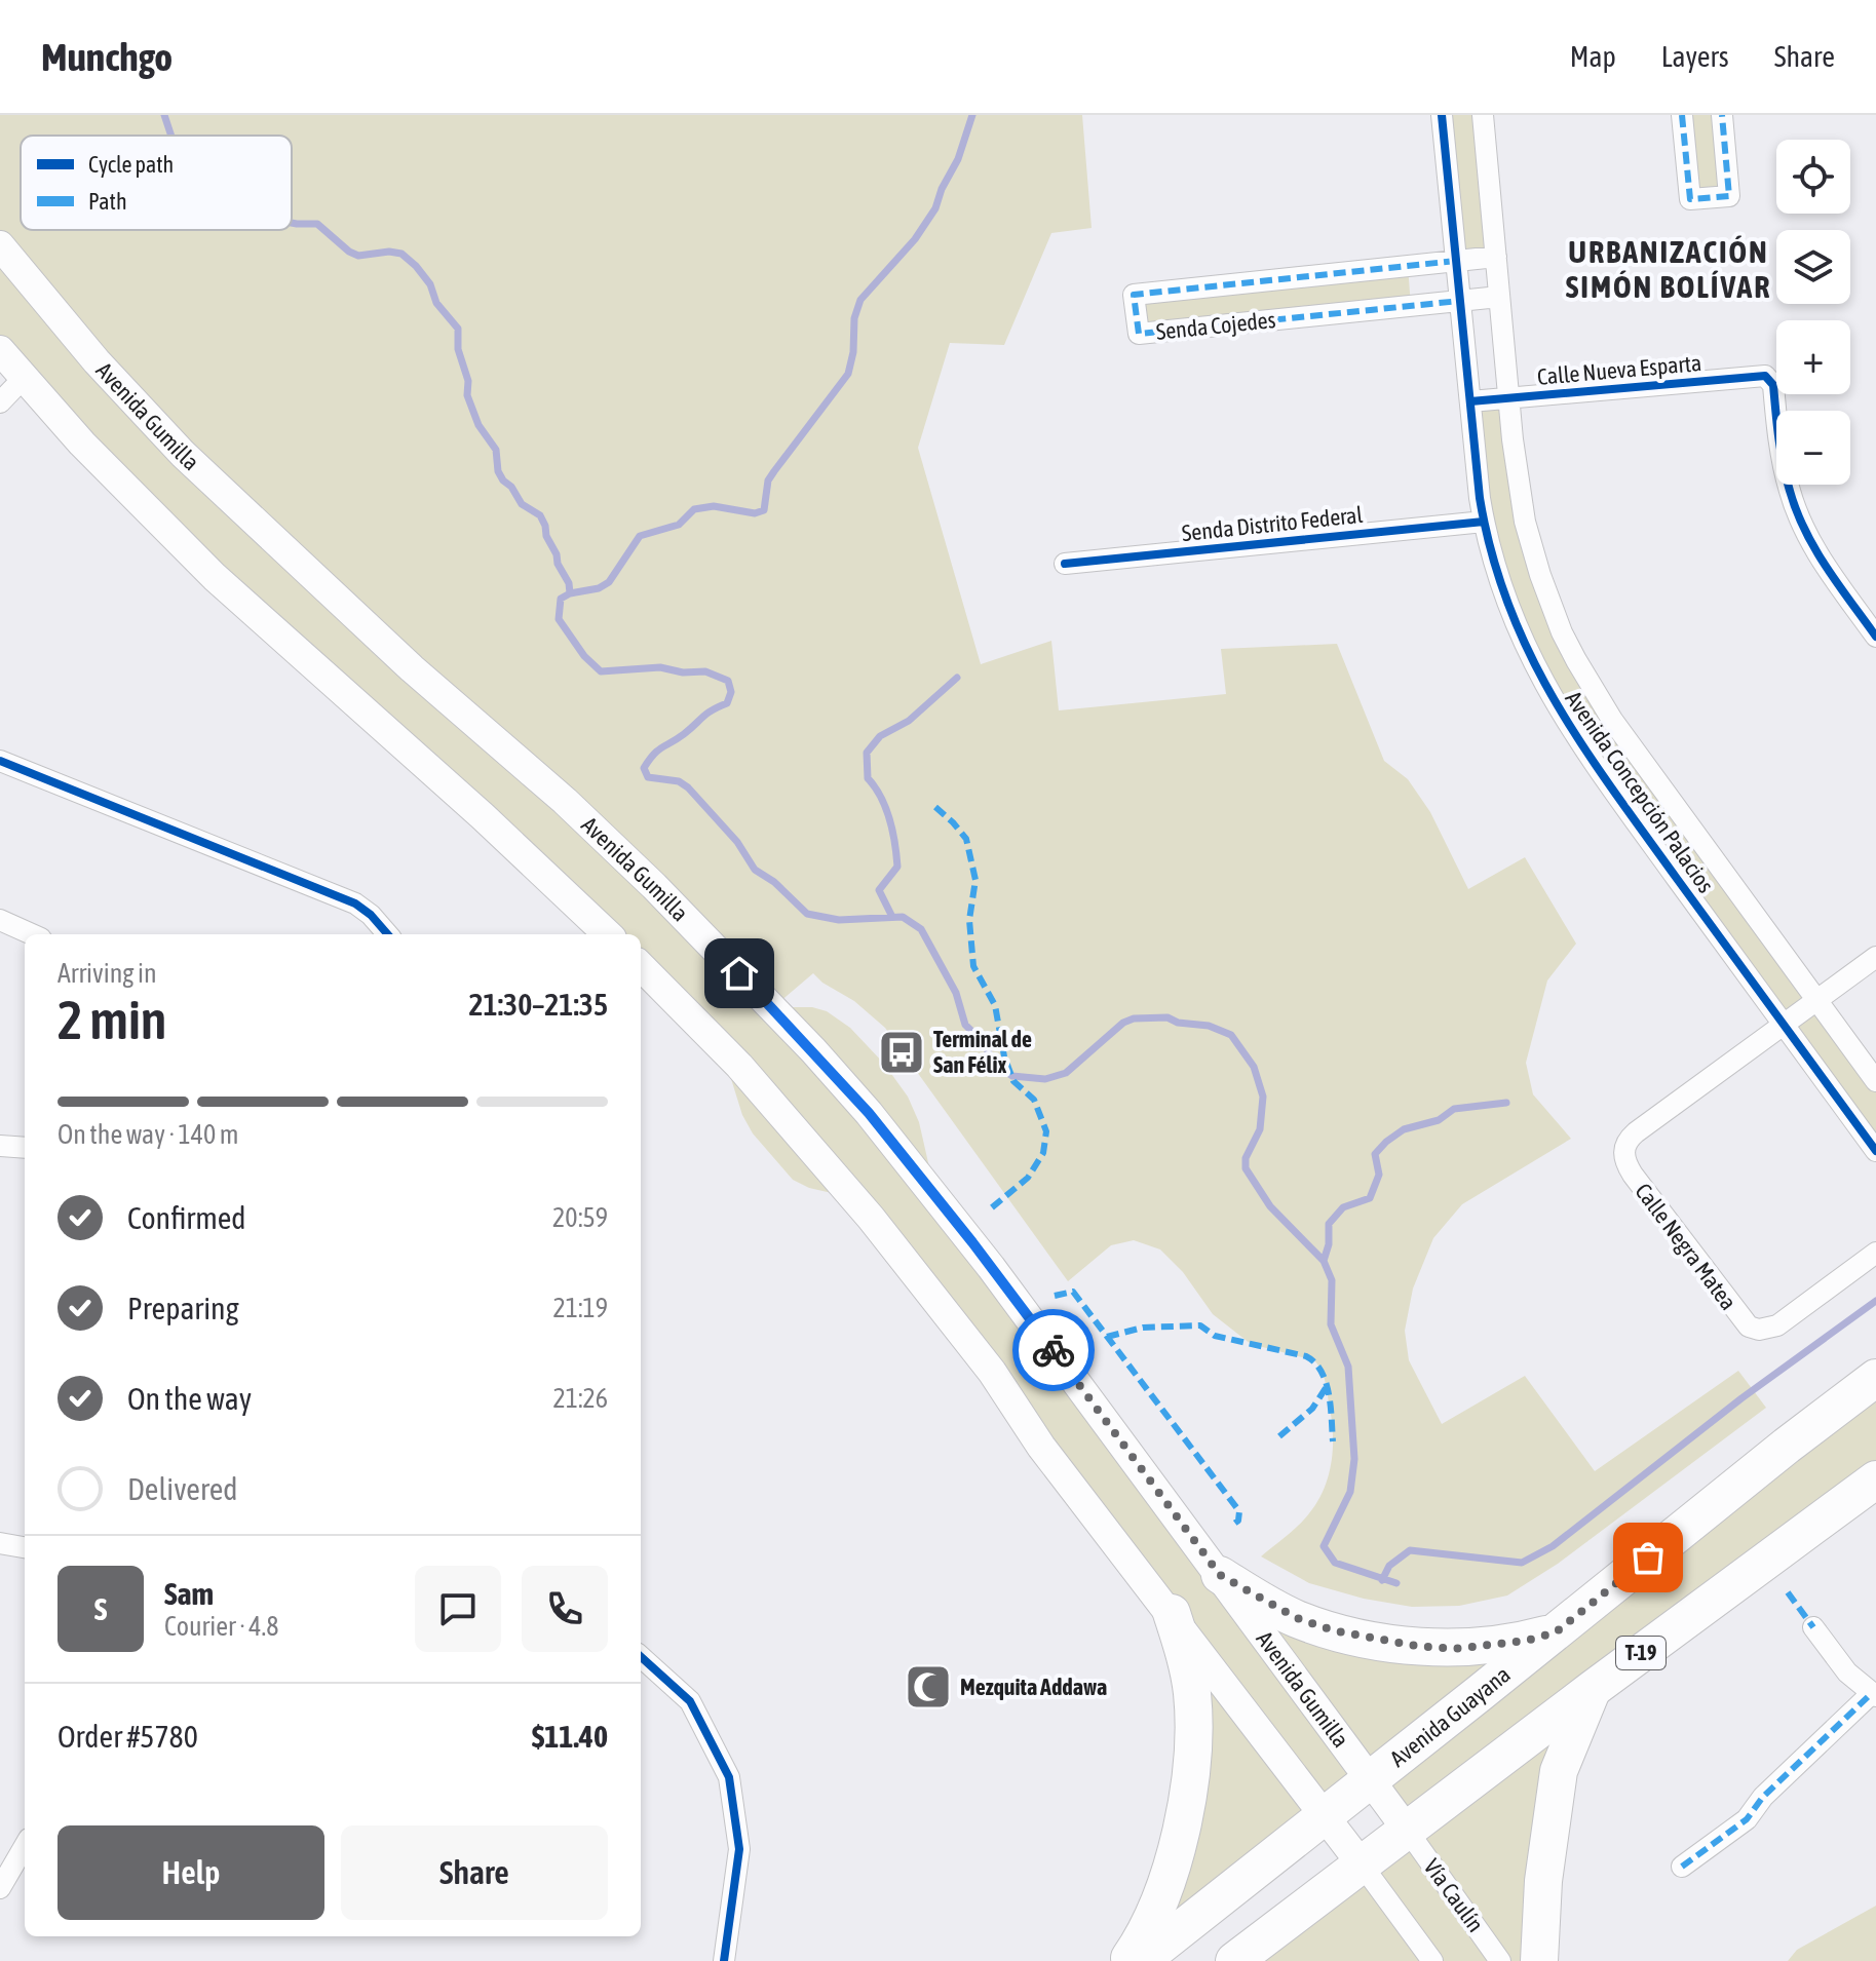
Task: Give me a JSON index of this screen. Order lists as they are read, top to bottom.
{
  "streets": {
    "highway": ["T-19", "Avenida Guayana"],
    "main road": ["Avenida Gumilla"],
    "street": [
      "Senda Cojedes",
      "Calle Nueva Esparta",
      "Senda Distrito Federal",
      "Avenida Concepción Palacios",
      "Calle Negra Matea",
      "Vía Caulín"
    ]
  },
  "crossings": [
    ["Senda Cojedes", "Avenida Concepción Palacios"],
    ["Calle Nueva Esparta", "Avenida Concepción Palacios"],
    ["Avenida Gumilla", "T-19"],
    ["Avenida Gumilla", "Avenida Guayana"],
    ["Avenida Gumilla", "Vía Caulín"],
    ["Senda Distrito Federal", "Avenida Concepción Palacios"],
    ["Avenida Concepción Palacios", "Calle Negra Matea"],
    ["T-19", "Vía Caulín"]
  ],
  "districts": ["URBANIZACIÓN SIMÓN BOLÍVAR"],
  "places": {
    "bus stop": ["Terminal de San Félix"],
    "mosque": ["Mezquita Addawa"]
  },
  "legend": ["Cycle path", "Path"],
  "page": {
    "header": "Munchgo",
    "nav": ["Map", "Layers", "Share"],
    "map_buttons": ["+", "−"],
    "heading": ["2 min", "Arriving in", "21:30–21:35"],
    "panel": [
      "Sam",
      "Courier · 4.8",
      "Order #5780",
      "$11.40"
    ],
    "bar": "On the way · 140 m",
    "list": [
      ["Confirmed", "20:59"],
      ["Preparing", "21:19"],
      ["On the way", "21:26"],
      "Delivered"
    ],
    "round": "S",
    "buttons": ["Help", "Share"]
  }
}
